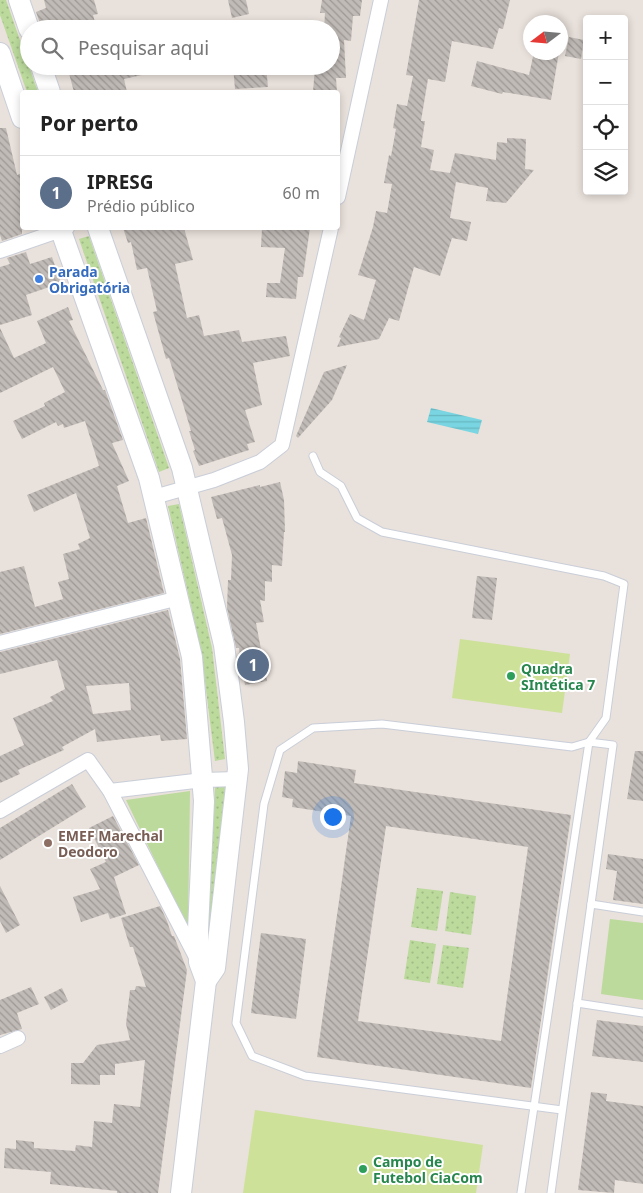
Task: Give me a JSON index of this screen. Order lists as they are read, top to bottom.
{
  "places": [
    "Parada Obrigatória",
    "Quadra SIntética 7",
    "EMEF Marechal Deodoro",
    "Campo de Futebol CiaCom"
  ],
  "north": "left",
  "page": {
    "map_buttons": ["+", "−"],
    "search": "Pesquisar aqui",
    "heading": "Por perto",
    "list": [
      {
        "mark": "1",
        "name": "IPRESG",
        "note": "Prédio público",
        "value": "60 m"
      }
    ],
    "pins": "1"
  }
}
